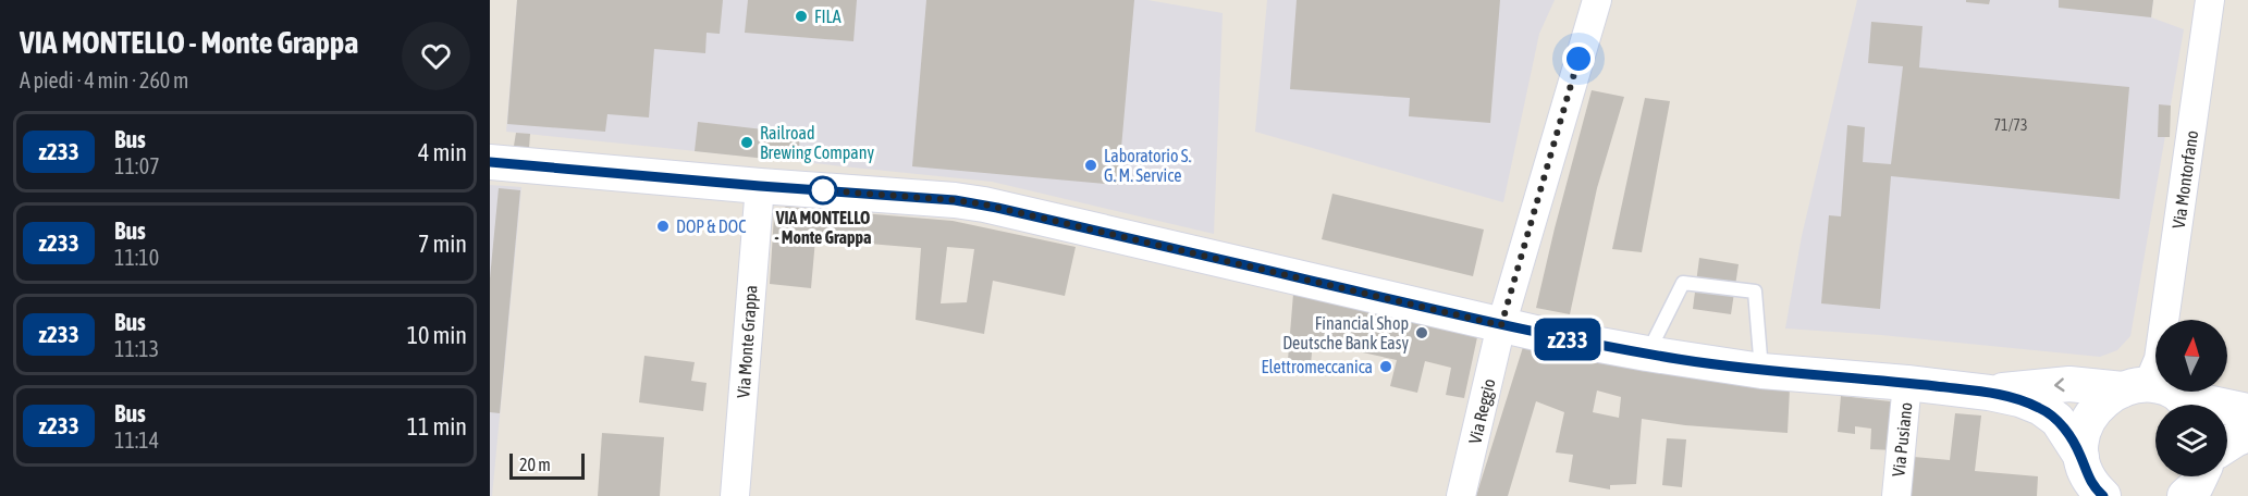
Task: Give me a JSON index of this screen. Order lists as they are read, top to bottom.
{
  "streets": {
    "street": [
      "Via Montorfano",
      "Via Monte Grappa",
      "Via Reggio",
      "Via Pusiano"
    ]
  },
  "places": [
    "FILA",
    "Railroad Brewing Company",
    "Laboratorio S. G. M. Service",
    "VIA MONTELLO ‐ Monte Grappa",
    "DOP & DOC",
    "Financial Shop Deutsche Bank Easy",
    "Elettromeccanica"
  ],
  "lines": ["bus line z233"],
  "house_numbers": ["71/73"],
  "scale_bar": "20 m",
  "north": "top",
  "page": {
    "heading": ["VIA MONTELLO ‐ Monte Grappa", "A piedi · 4 min · 260 m"],
    "on_map": "z233",
    "list": [
      {
        "mark": "z233",
        "name": "Bus",
        "note": "11:07",
        "value": "4 min"
      },
      {
        "mark": "z233",
        "name": "Bus",
        "note": "11:10",
        "value": "7 min"
      },
      {
        "mark": "z233",
        "name": "Bus",
        "note": "11:13",
        "value": "10 min"
      },
      {
        "mark": "z233",
        "name": "Bus",
        "note": "11:14",
        "value": "11 min"
      }
    ],
    "scale": "20 m"
  }
}
